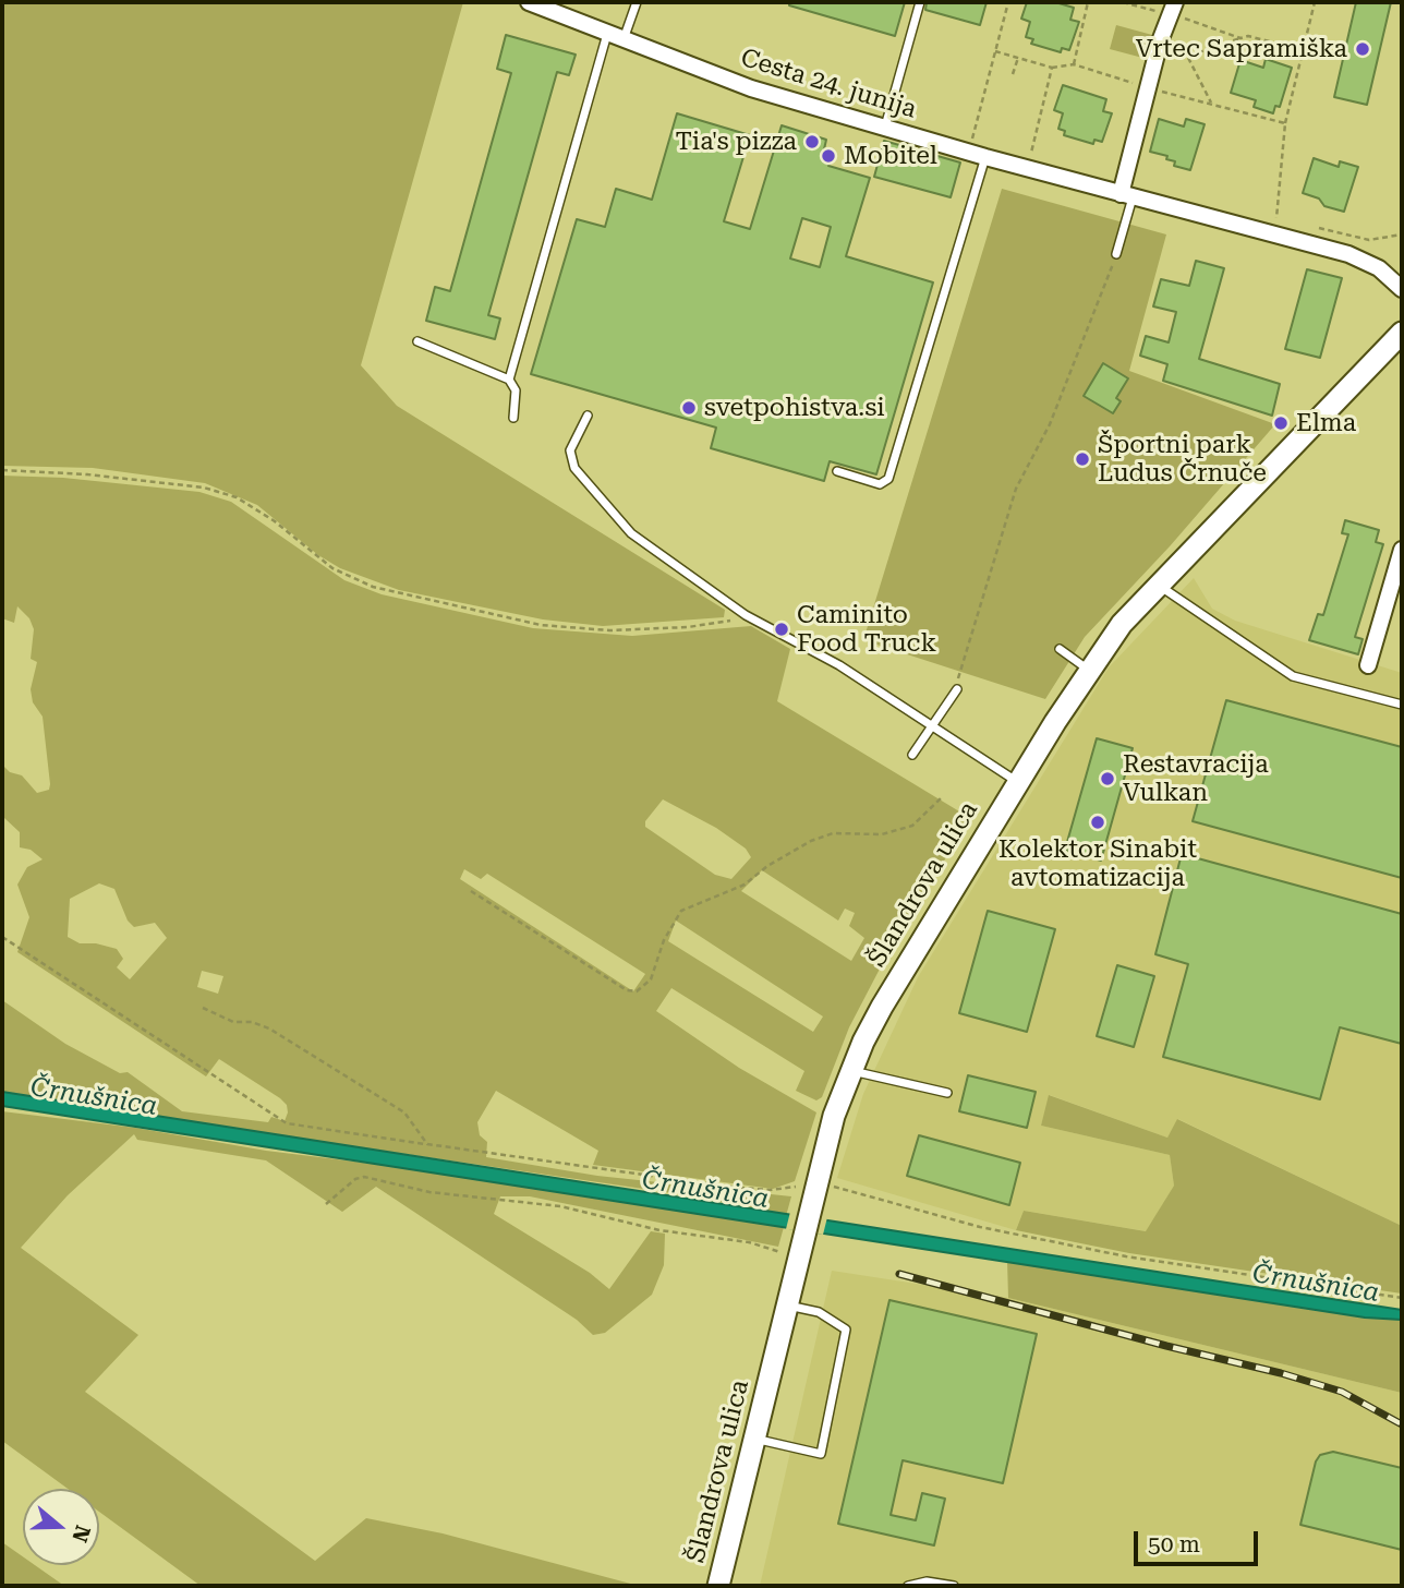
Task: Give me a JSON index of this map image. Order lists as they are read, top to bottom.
{
  "streets": {
    "street": ["Cesta 24. junija", "Šlandrova ulica"]
  },
  "water": ["Črnušnica"],
  "places": [
    "Vrtec Sapramiška",
    "Tia's pizza",
    "Mobitel",
    "svetpohistva.si",
    "Elma",
    "Športni park Ludus Črnuče",
    "Caminito Food Truck",
    "Restavracija Vulkan",
    "Kolektor Sinabit avtomatizacija"
  ],
  "scale_bar": "50 m",
  "north": "right"
}
